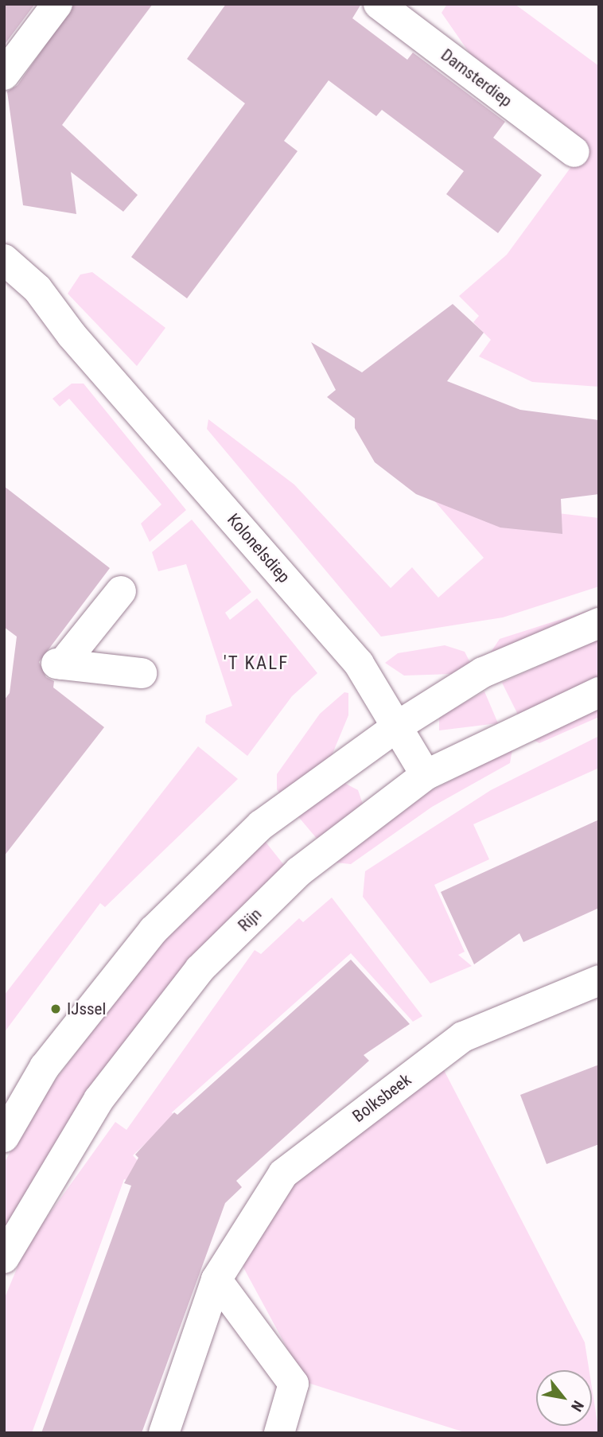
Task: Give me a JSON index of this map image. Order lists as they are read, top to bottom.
{
  "streets": {
    "street": [
      "Damsterdiep",
      "Kolonelsdiep",
      "Rijn",
      "Bolksbeek"
    ]
  },
  "crossings": [
    ["Kolonelsdiep", "Rijn"]
  ],
  "districts": ["'T KALF"],
  "places": ["IJssel"],
  "north": "bottom right"
}
